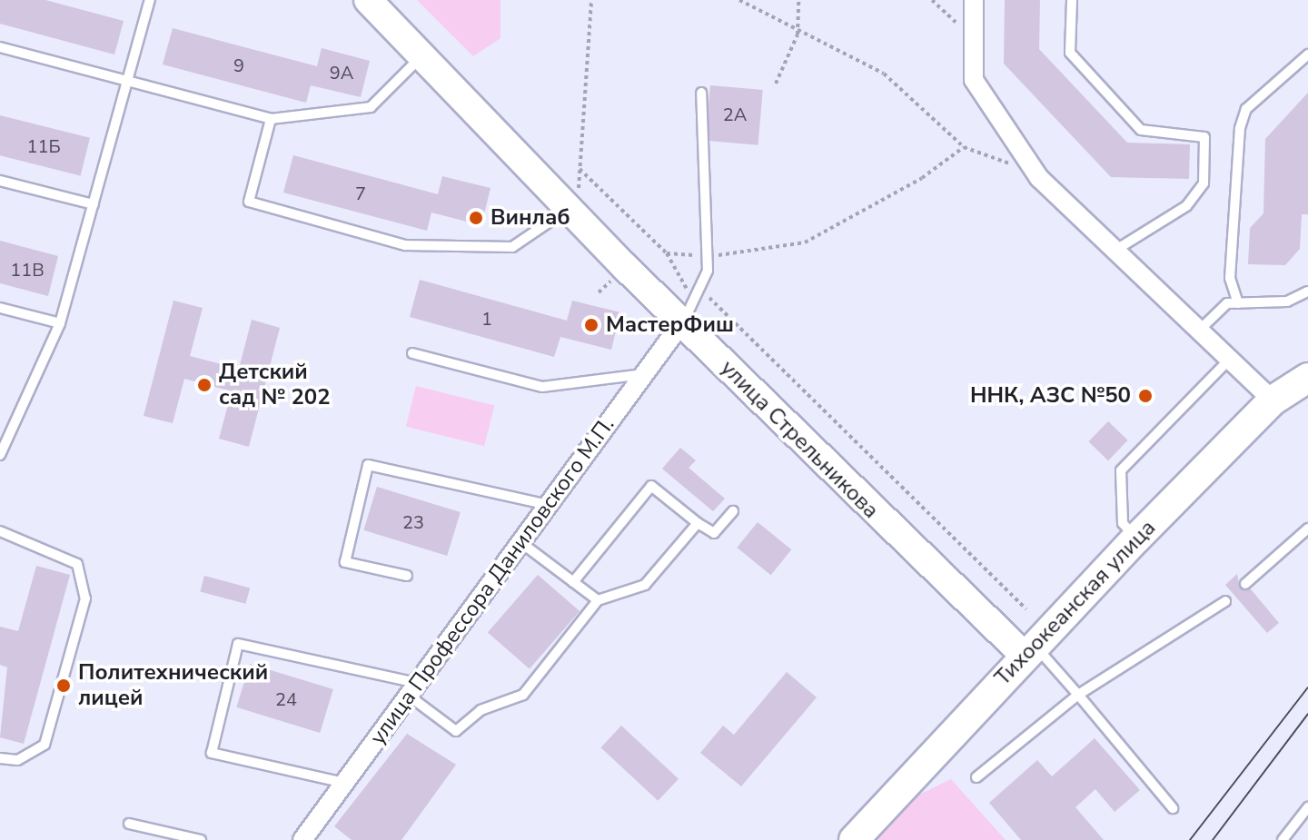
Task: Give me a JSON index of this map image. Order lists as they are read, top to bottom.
{
  "streets": {
    "main road": ["Тихоокеанская улица"],
    "street": ["улица Стрельникова", "улица Профессора Даниловского М.П."]
  },
  "crossings": [
    ["улица Стрельникова", "улица Профессора Даниловского М.П."],
    ["улица Стрельникова", "Тихоокеанская улица"]
  ],
  "places": [
    "Винлаб",
    "МастерФиш",
    "Детский сад № 202",
    "ННК, АЗС №50",
    "Политехнический лицей"
  ],
  "house_numbers": [
    "9",
    "9А",
    "2А",
    "11Б",
    "7",
    "11В",
    "1",
    "23",
    "24"
  ]
}
